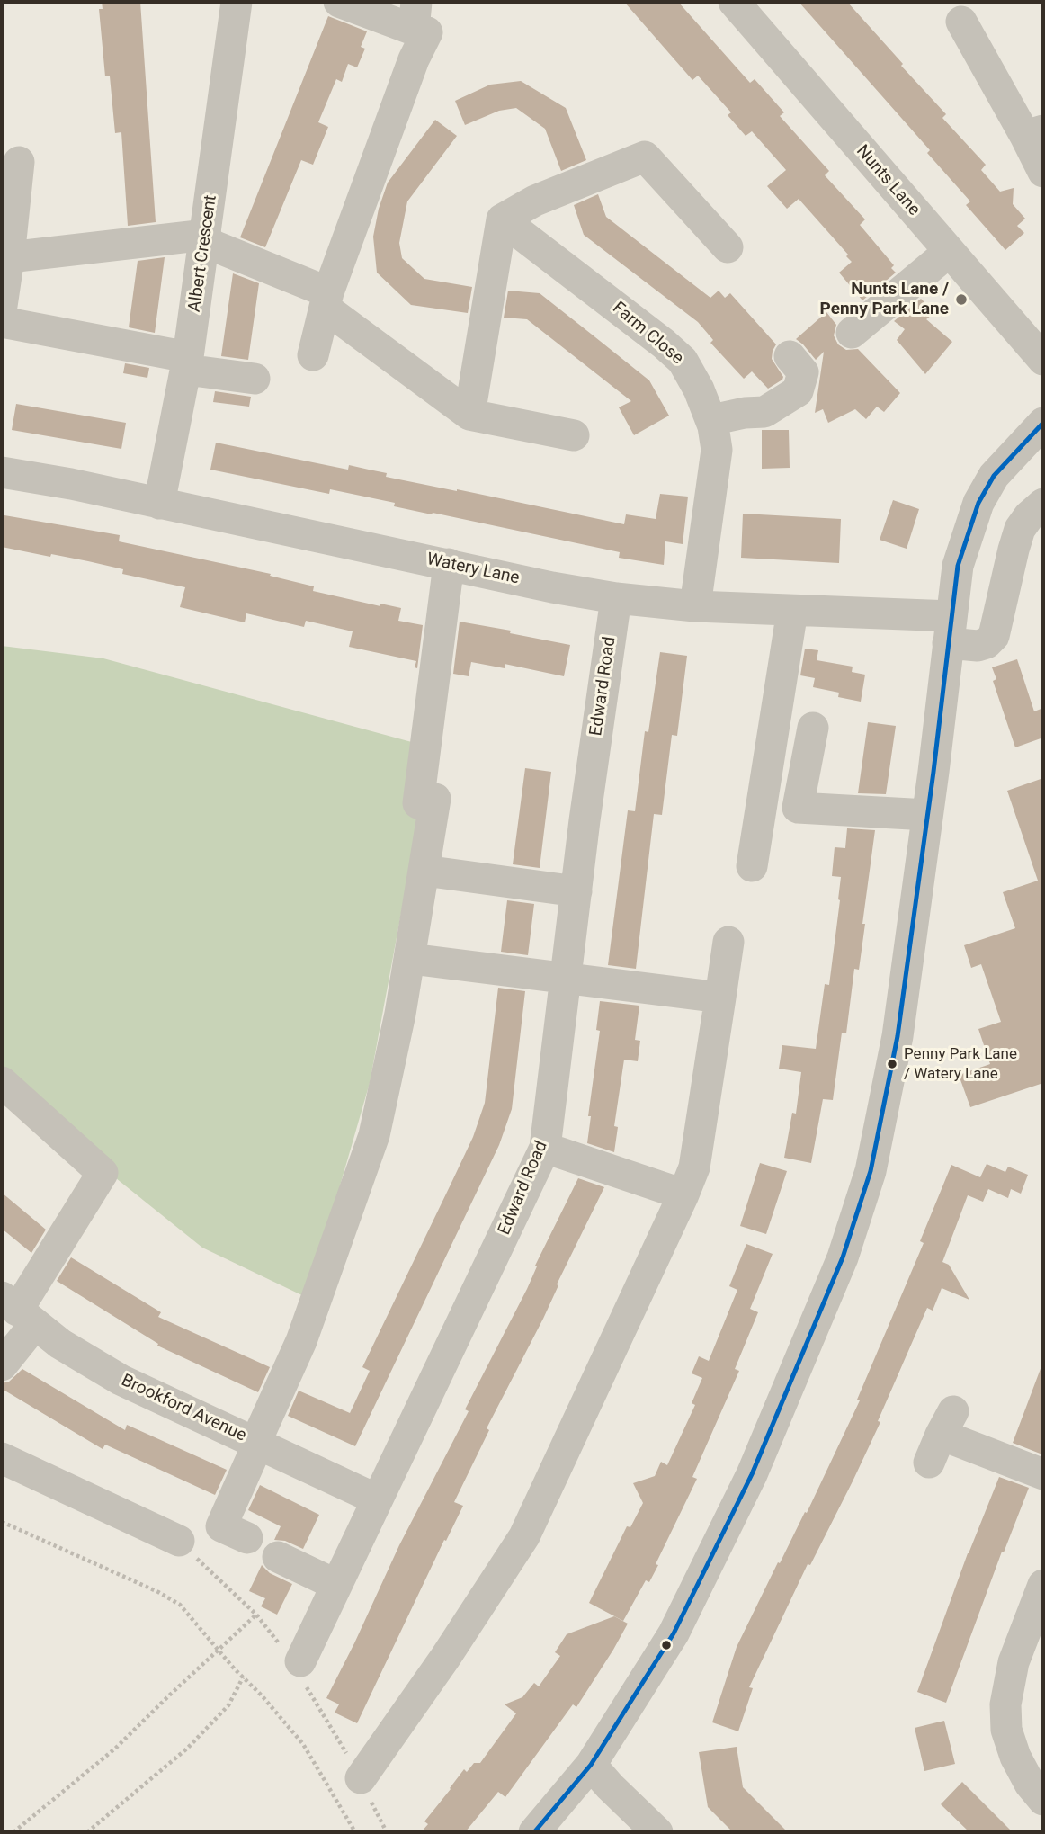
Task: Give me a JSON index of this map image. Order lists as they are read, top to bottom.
{
  "streets": {
    "street": [
      "Nunts Lane",
      "Albert Crescent",
      "Farm Close",
      "Watery Lane",
      "Edward Road",
      "Brookford Avenue"
    ]
  },
  "crossings": [
    ["Albert Crescent", "Watery Lane"],
    ["Farm Close", "Watery Lane"],
    ["Watery Lane", "Edward Road"],
    ["Edward Road", "Brookford Avenue"]
  ],
  "places": ["Nunts Lane / Penny Park Lane", "Penny Park Lane / Watery Lane"]
}
